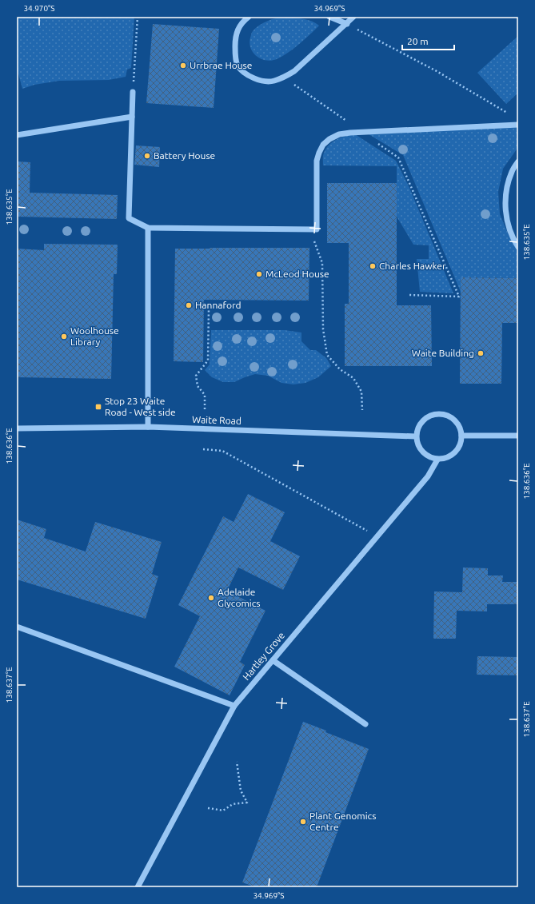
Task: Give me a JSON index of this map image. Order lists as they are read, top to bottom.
{
  "streets": {
    "street": ["Waite Road", "Hartley Grove"]
  },
  "crossings": [
    ["Waite Road", "Hartley Grove"]
  ],
  "places": {
    "other": [
      "Urrbrae House",
      "Battery House",
      "Charles Hawker",
      "McLeod House",
      "Hannaford",
      "Woolhouse Library",
      "Waite Building",
      "Adelaide Glycomics",
      "Plant Genomics Centre"
    ],
    "transit": ["Stop 23 Waite Road - West side"]
  },
  "scale_bar": "20 m",
  "coordinates": [
    "34.970°S",
    "34.969°S",
    "138.635°E",
    "138.636°E",
    "138.637°E"
  ]
}
